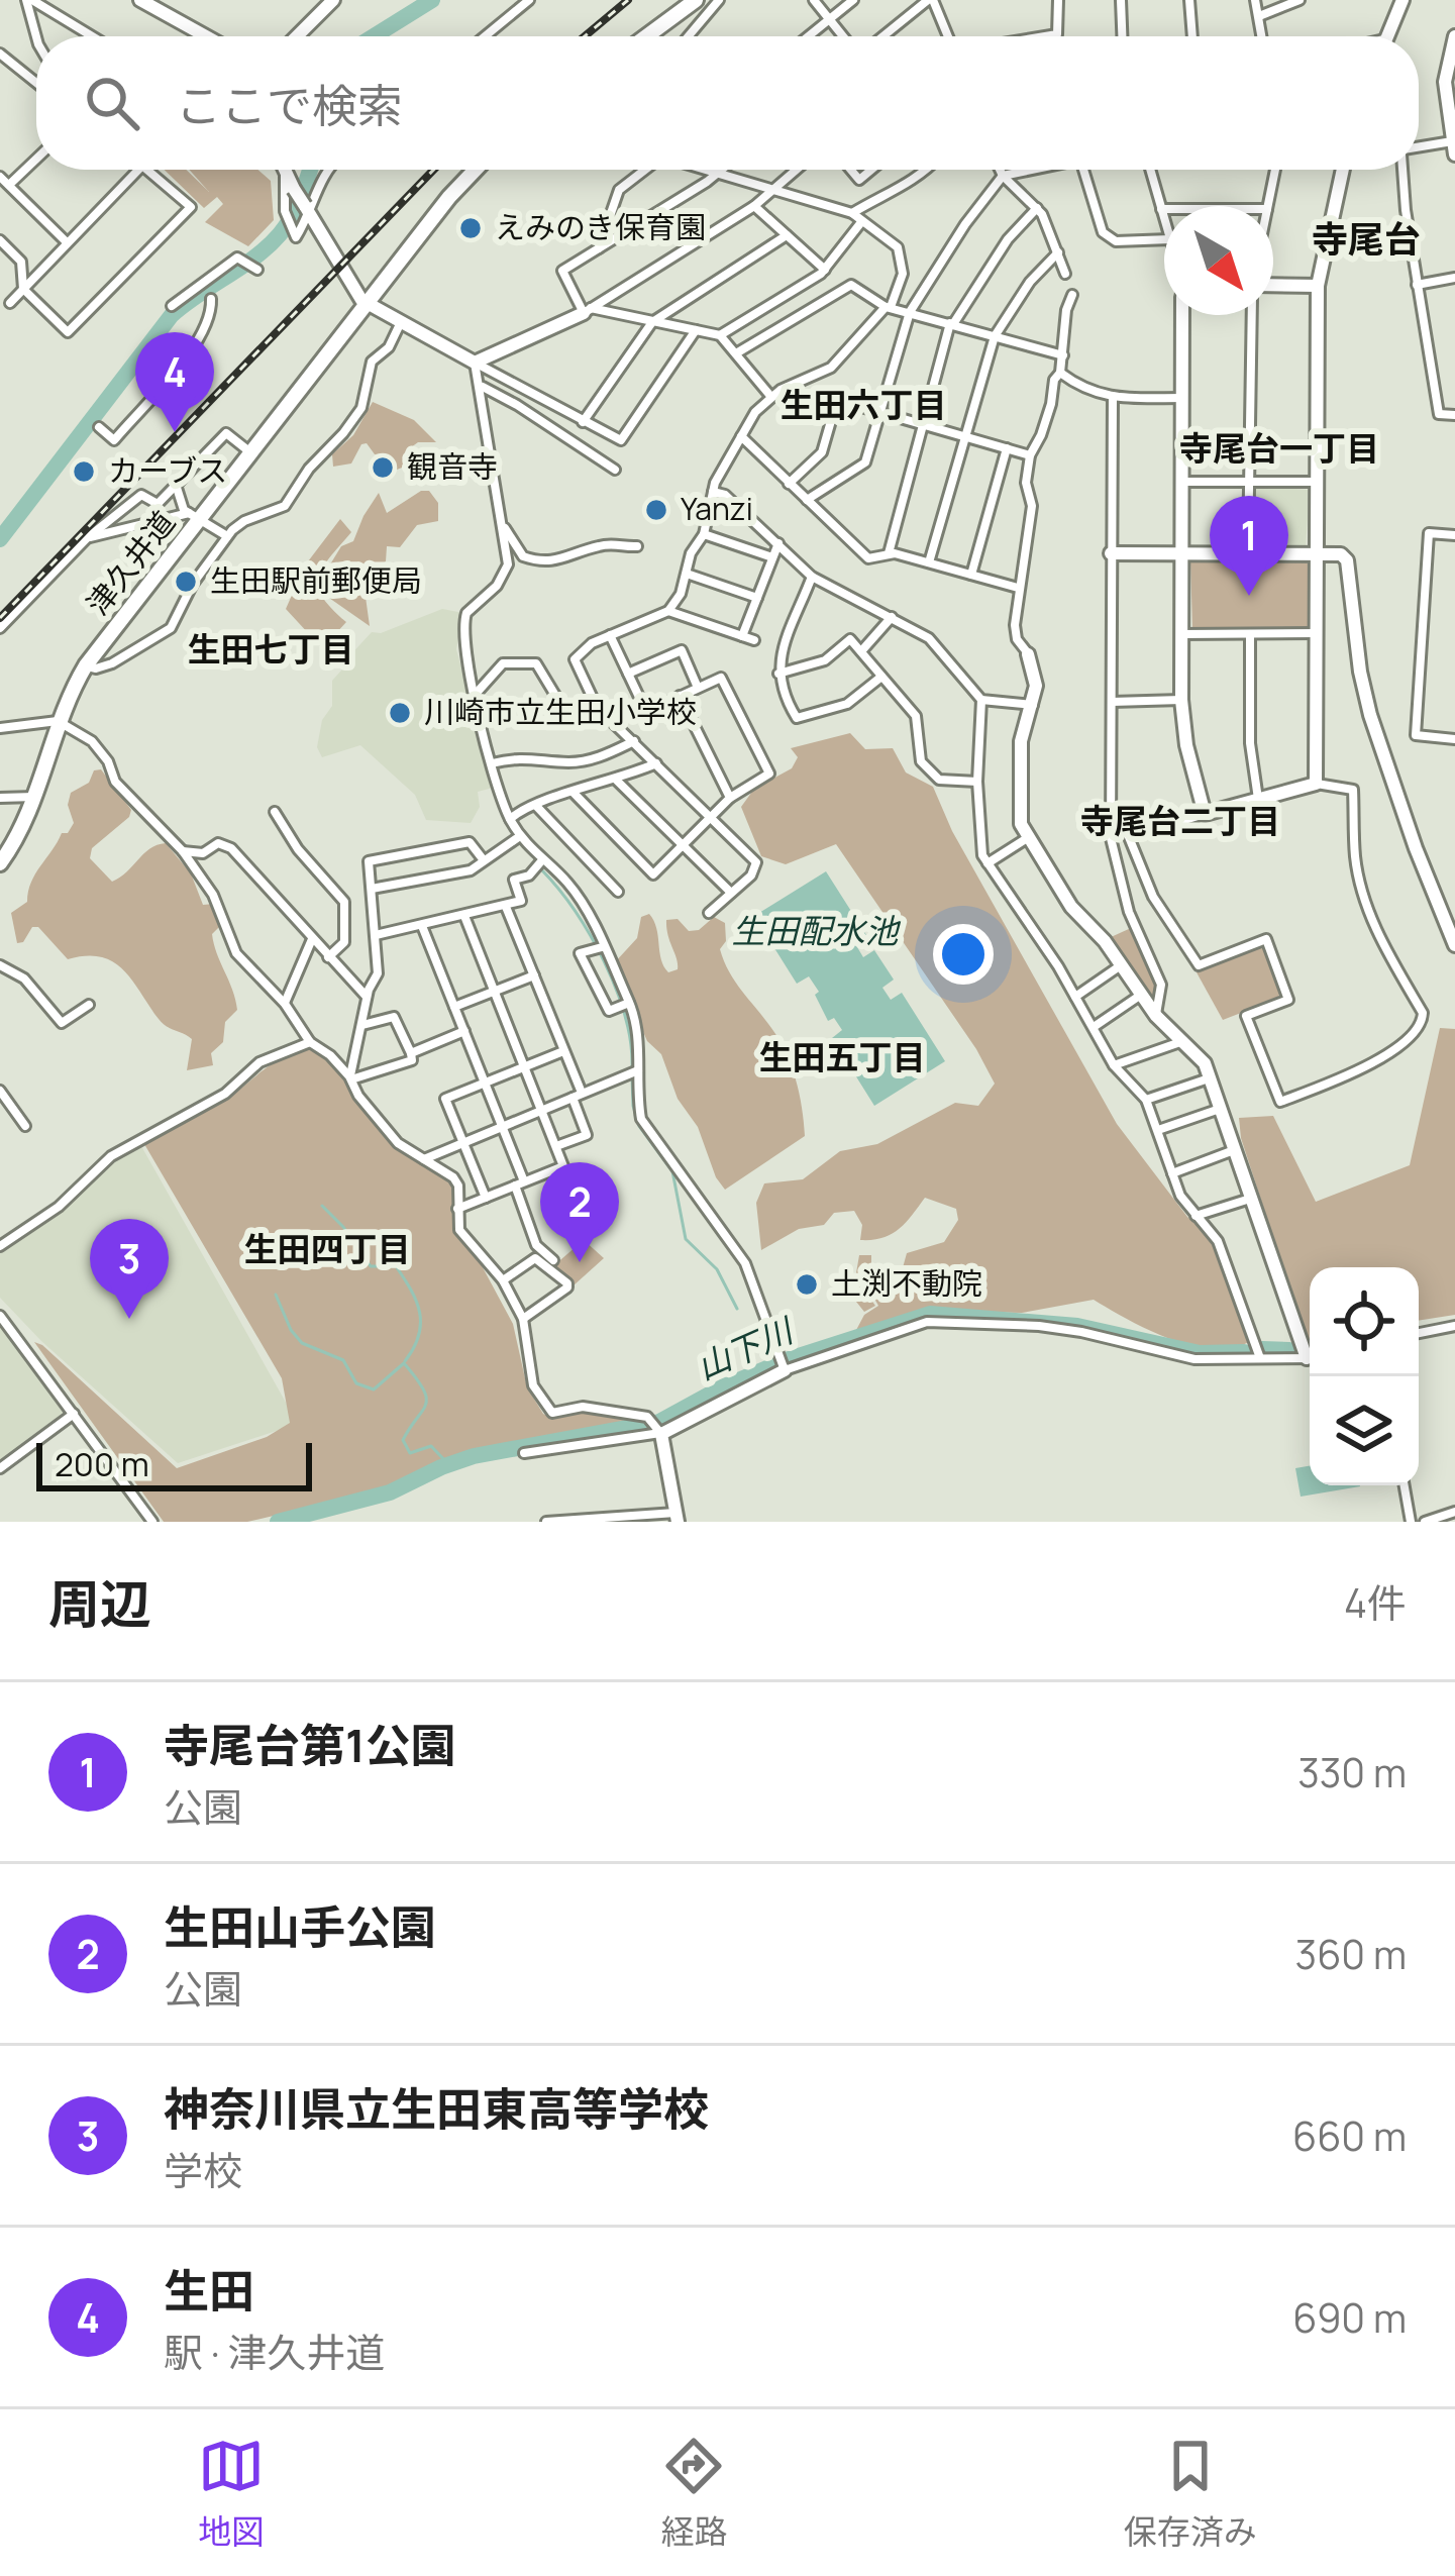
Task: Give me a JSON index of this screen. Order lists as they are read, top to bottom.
{
  "streets": {
    "main road": ["津久井道"]
  },
  "districts": [
    "寺尾台",
    "生田六丁目",
    "寺尾台一丁目",
    "生田七丁目",
    "寺尾台二丁目",
    "生田五丁目",
    "生田四丁目"
  ],
  "water": ["生田配水池", "山下川"],
  "places": [
    "えみのき保育園",
    "観音寺",
    "カーブス",
    "Yanzi",
    "生田駅前郵便局",
    "川崎市立生田小学校",
    "土渕不動院"
  ],
  "scale_bar": "200 m",
  "north": "bottom right",
  "page": {
    "search": "ここで検索",
    "pins": [
      "4",
      "1",
      "2",
      "3"
    ],
    "scale": "200 m",
    "heading": ["周辺", "4件"],
    "list": [
      {
        "mark": "1",
        "name": "寺尾台第1公園",
        "note": "公園",
        "value": "330 m"
      },
      {
        "mark": "2",
        "name": "生田山手公園",
        "note": "公園",
        "value": "360 m"
      },
      {
        "mark": "3",
        "name": "神奈川県立生田東高等学校",
        "note": "学校",
        "value": "660 m"
      },
      {
        "mark": "4",
        "name": "生田",
        "note": "駅 · 津久井道",
        "value": "690 m"
      }
    ],
    "nav": ["地図", "経路", "保存済み"]
  }
}
